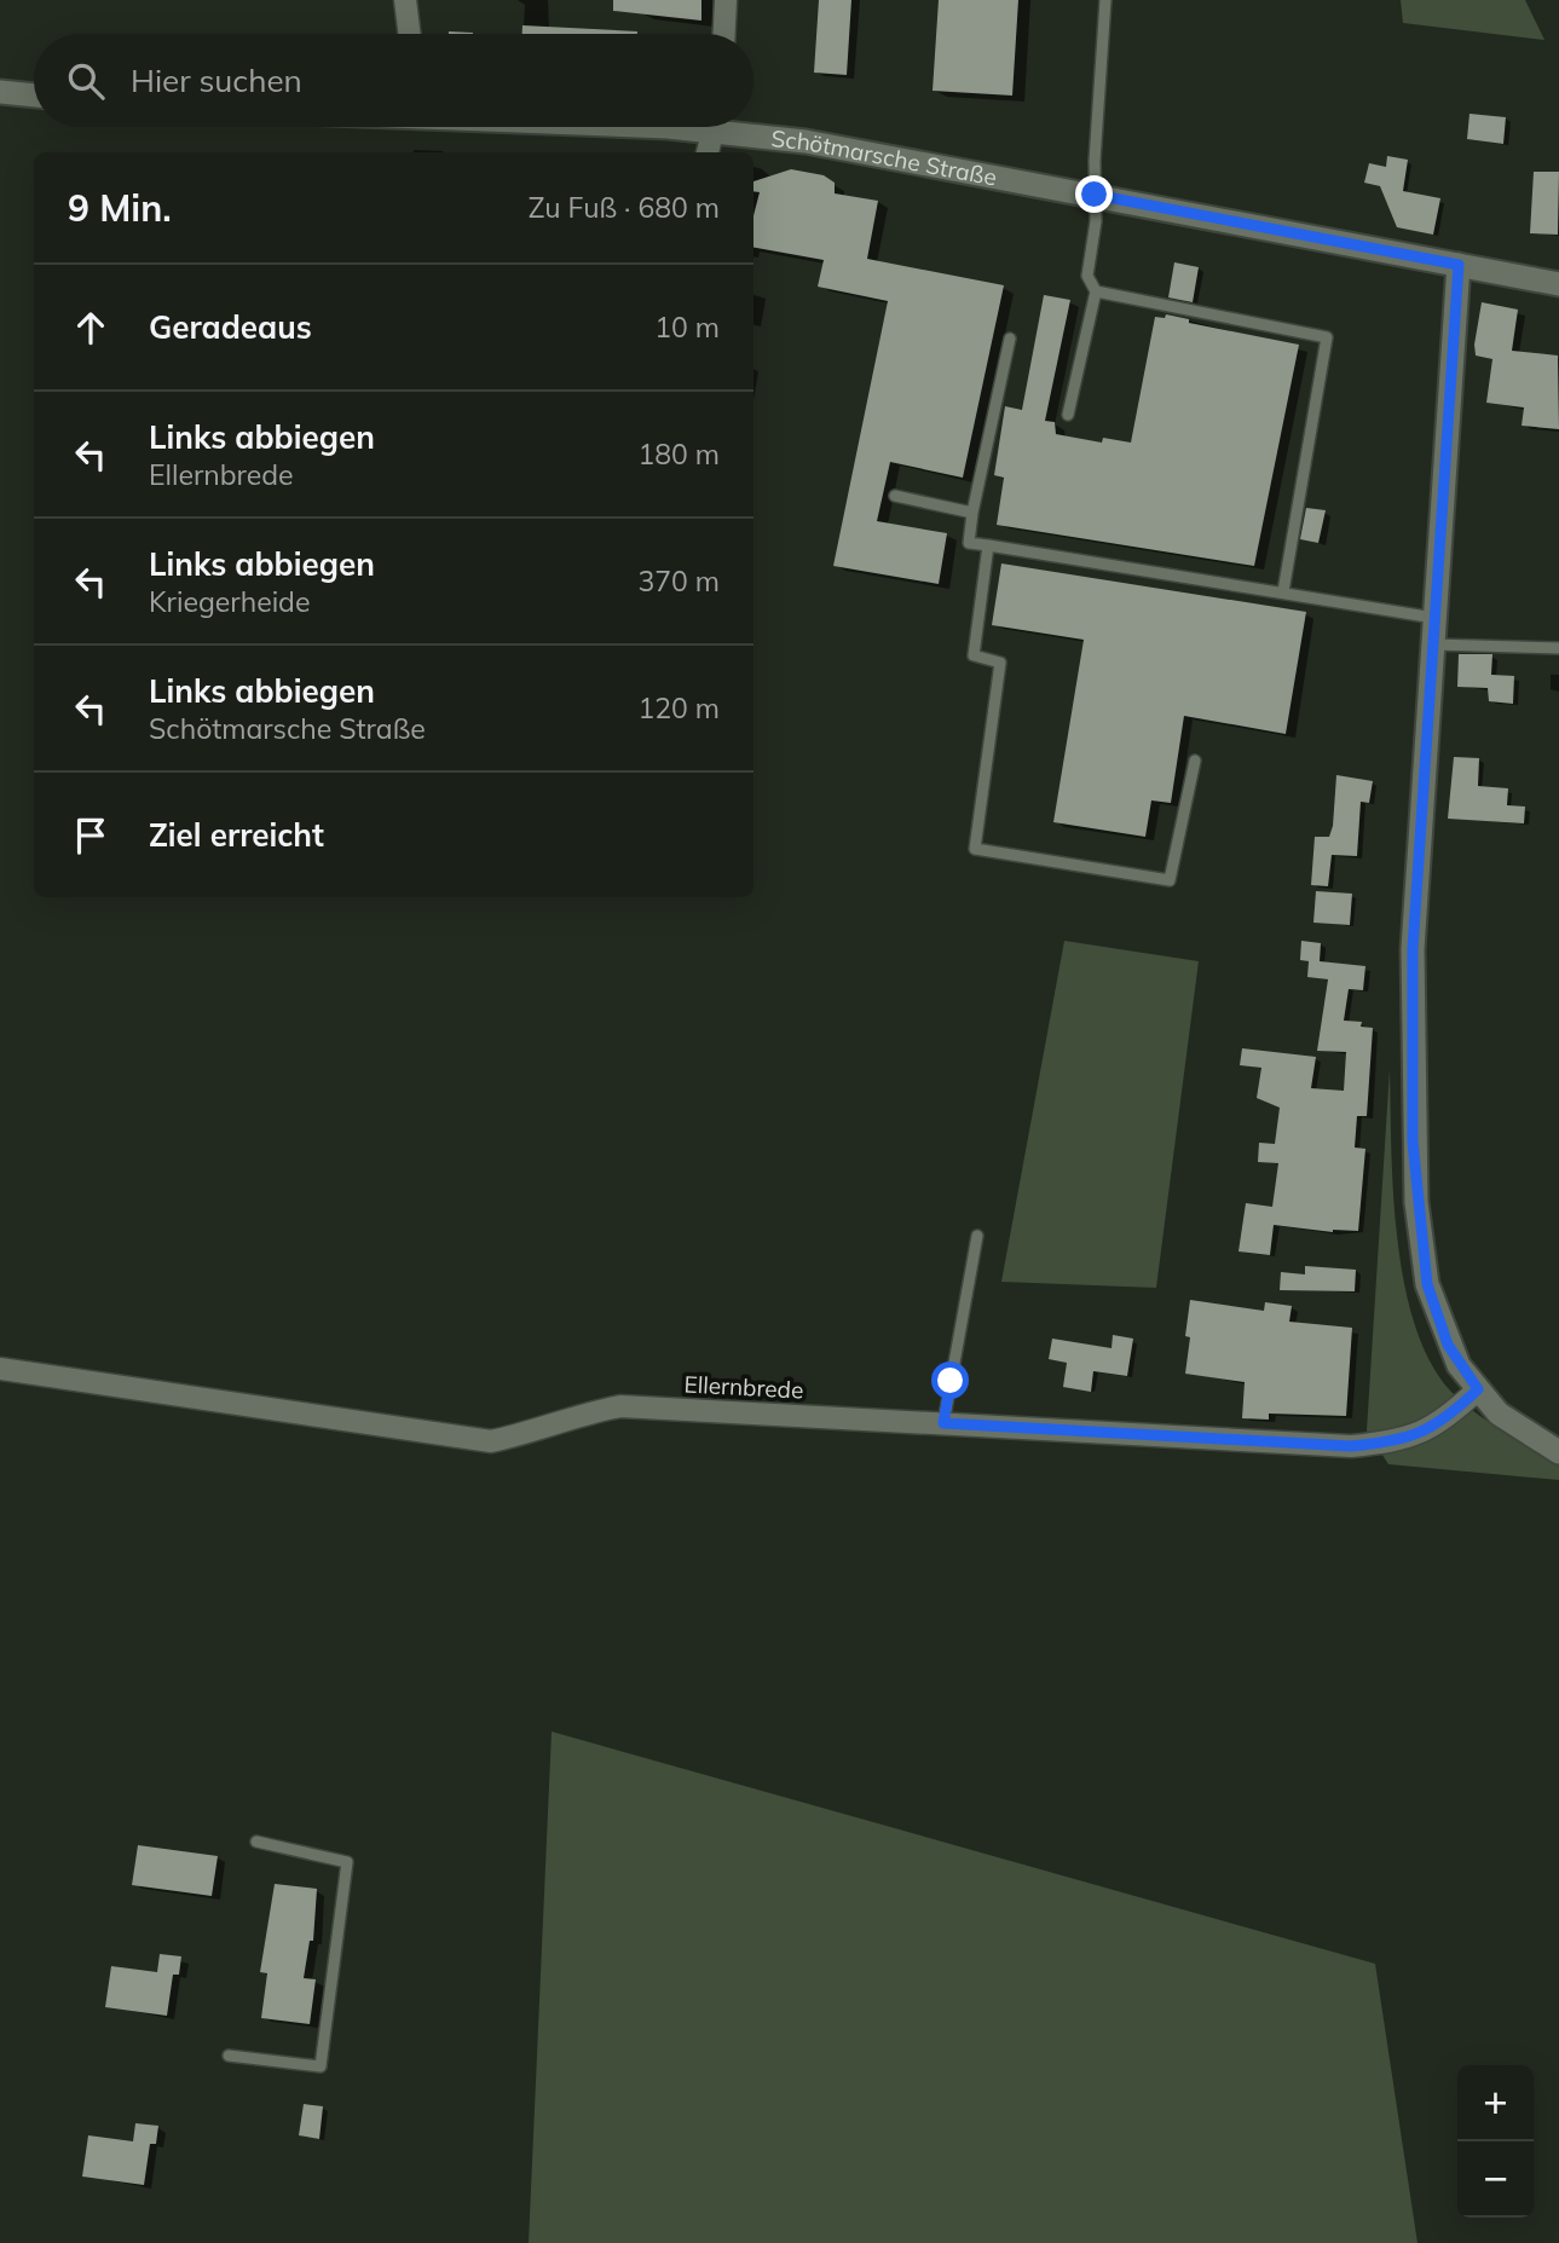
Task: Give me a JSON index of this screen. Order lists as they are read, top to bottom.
{
  "streets": {
    "street": ["Schötmarsche Straße", "Ellernbrede"]
  },
  "page": {
    "search": "Hier suchen",
    "heading": ["9 Min.", "Zu Fuß · 680 m"],
    "list": [
      ["Geradeaus", "10 m"],
      ["Links abbiegen", "Ellernbrede", "180 m"],
      ["Links abbiegen", "Kriegerheide", "370 m"],
      ["Links abbiegen", "Schötmarsche Straße", "120 m"],
      "Ziel erreicht"
    ],
    "map_buttons": ["+", "−"]
  }
}
